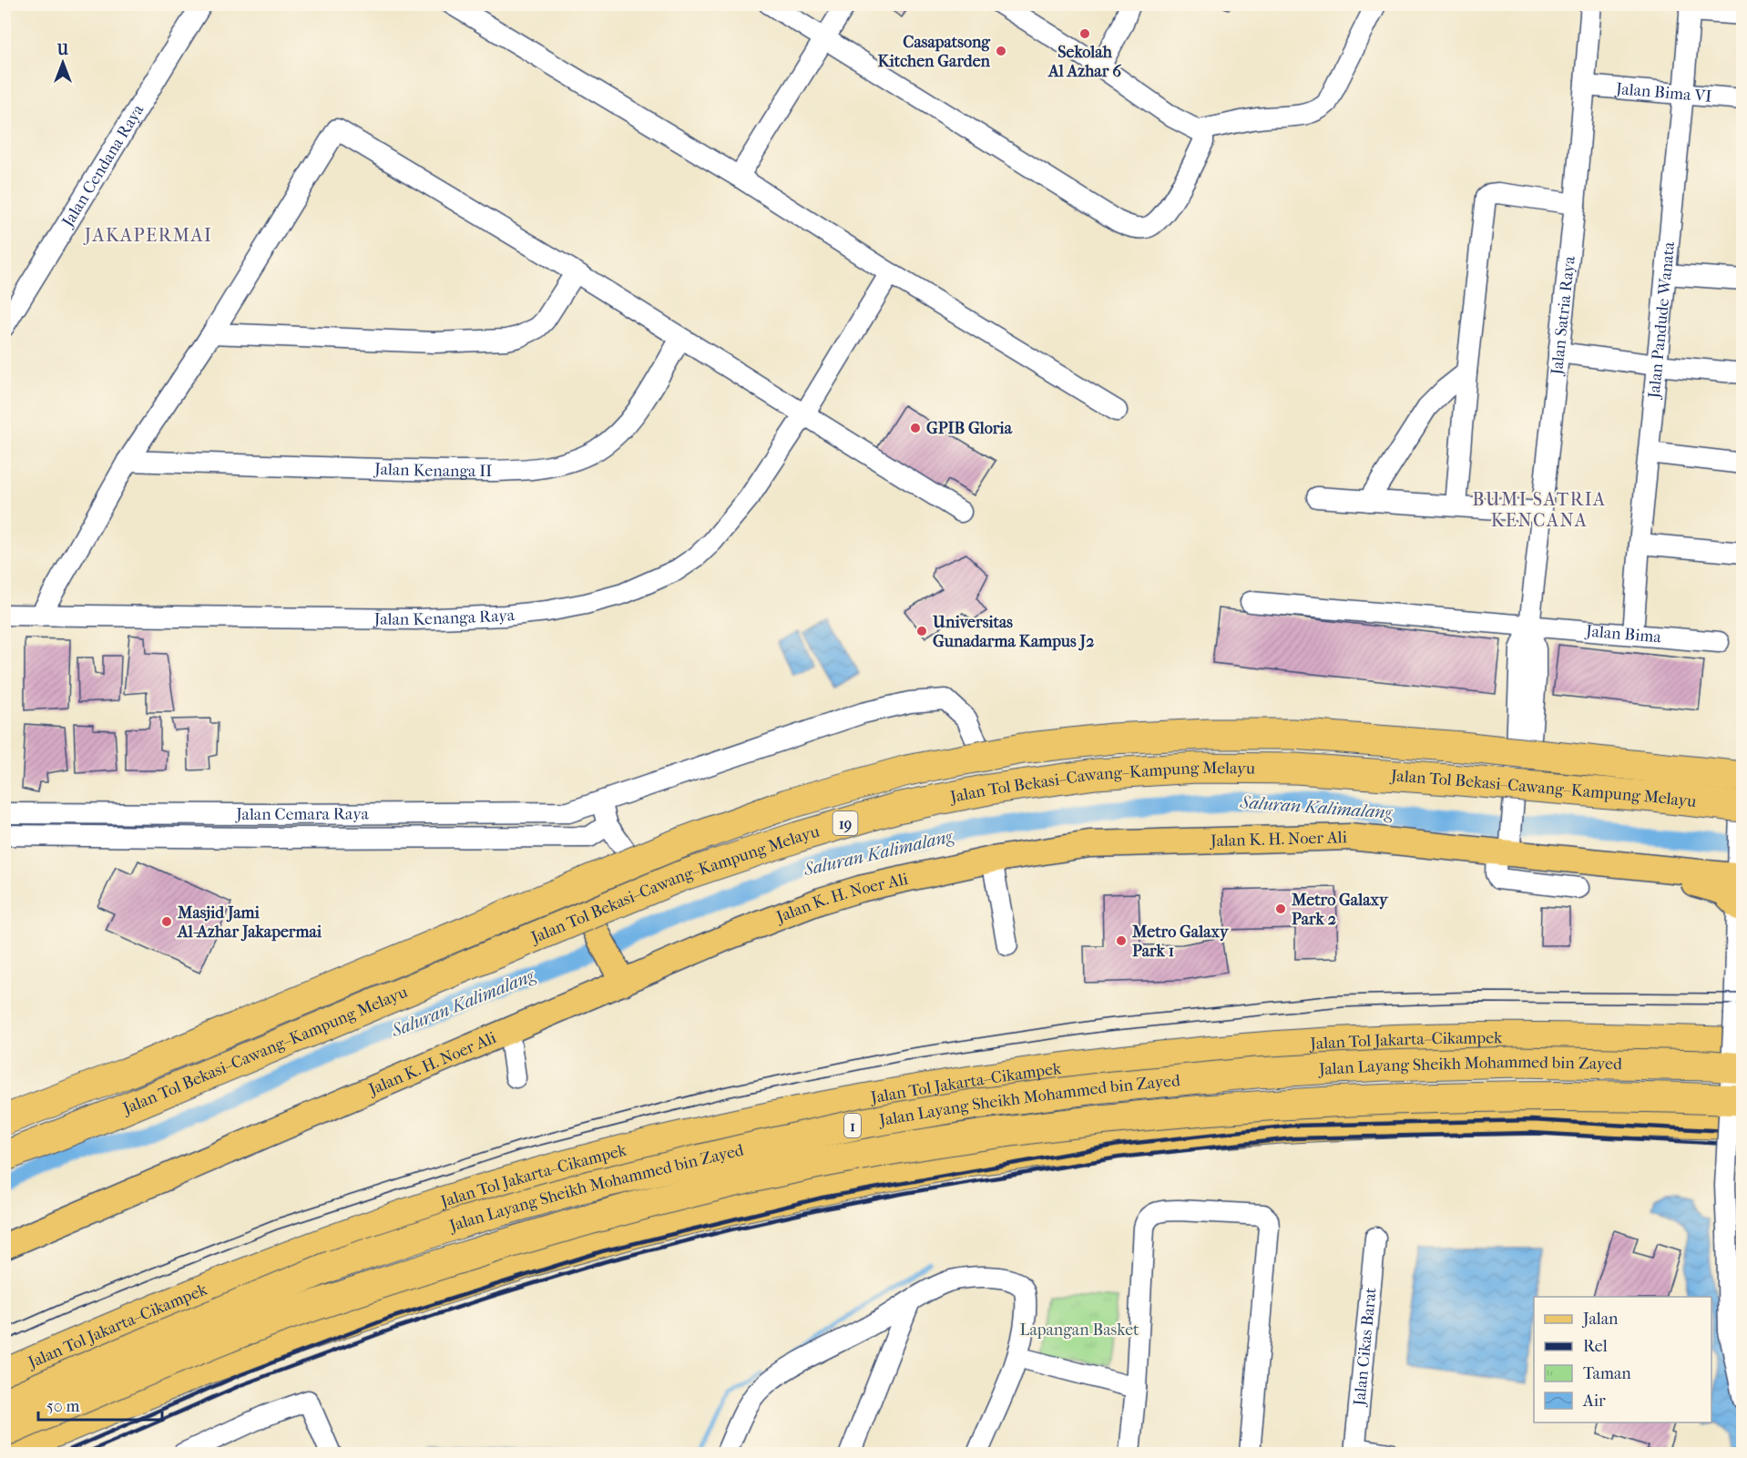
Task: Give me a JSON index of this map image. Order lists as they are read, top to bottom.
{
  "streets": {
    "highway": [
      "Jalan Tol Bekasi–Cawang–Kampung Melayu",
      "19",
      "Jalan Tol Jakarta–Cikampek",
      "Jalan Layang Sheikh Mohammed bin Zayed",
      "1"
    ],
    "main road": ["Jalan K. H. Noer Ali"],
    "street": [
      "Jalan Bima VI",
      "Jalan Cendana Raya",
      "Jalan Satria Raya",
      "Jalan Pandude Wanata",
      "Jalan Kenanga II",
      "Jalan Kenanga Raya",
      "Jalan Bima",
      "Jalan Cemara Raya",
      "Jalan Cikas Barat"
    ]
  },
  "crossings": [
    ["Jalan Bima VI", "Jalan Satria Raya"],
    ["Jalan Bima VI", "Jalan Pandude Wanata"],
    ["Jalan Satria Raya", "Jalan Bima"],
    ["Jalan Satria Raya", "Jalan K. H. Noer Ali"],
    ["Jalan Pandude Wanata", "Jalan Bima"]
  ],
  "districts": ["JAKAPERMAI", "BUMI SATRIA KENCANA"],
  "water": ["Saluran Kalimalang"],
  "parks": ["Lapangan Basket"],
  "places": [
    "Sekolah Al Azhar 6",
    "Casapatsong Kitchen Garden",
    "GPIB Gloria",
    "Universitas Gunadarma Kampus J2",
    "Metro Galaxy Park 2",
    "Masjid Jami Al-Azhar Jakapermai",
    "Metro Galaxy Park 1"
  ],
  "legend": [
    "Jalan",
    "Rel",
    "Taman",
    "Air"
  ],
  "scale_bar": "50 m",
  "north": "top"
}
